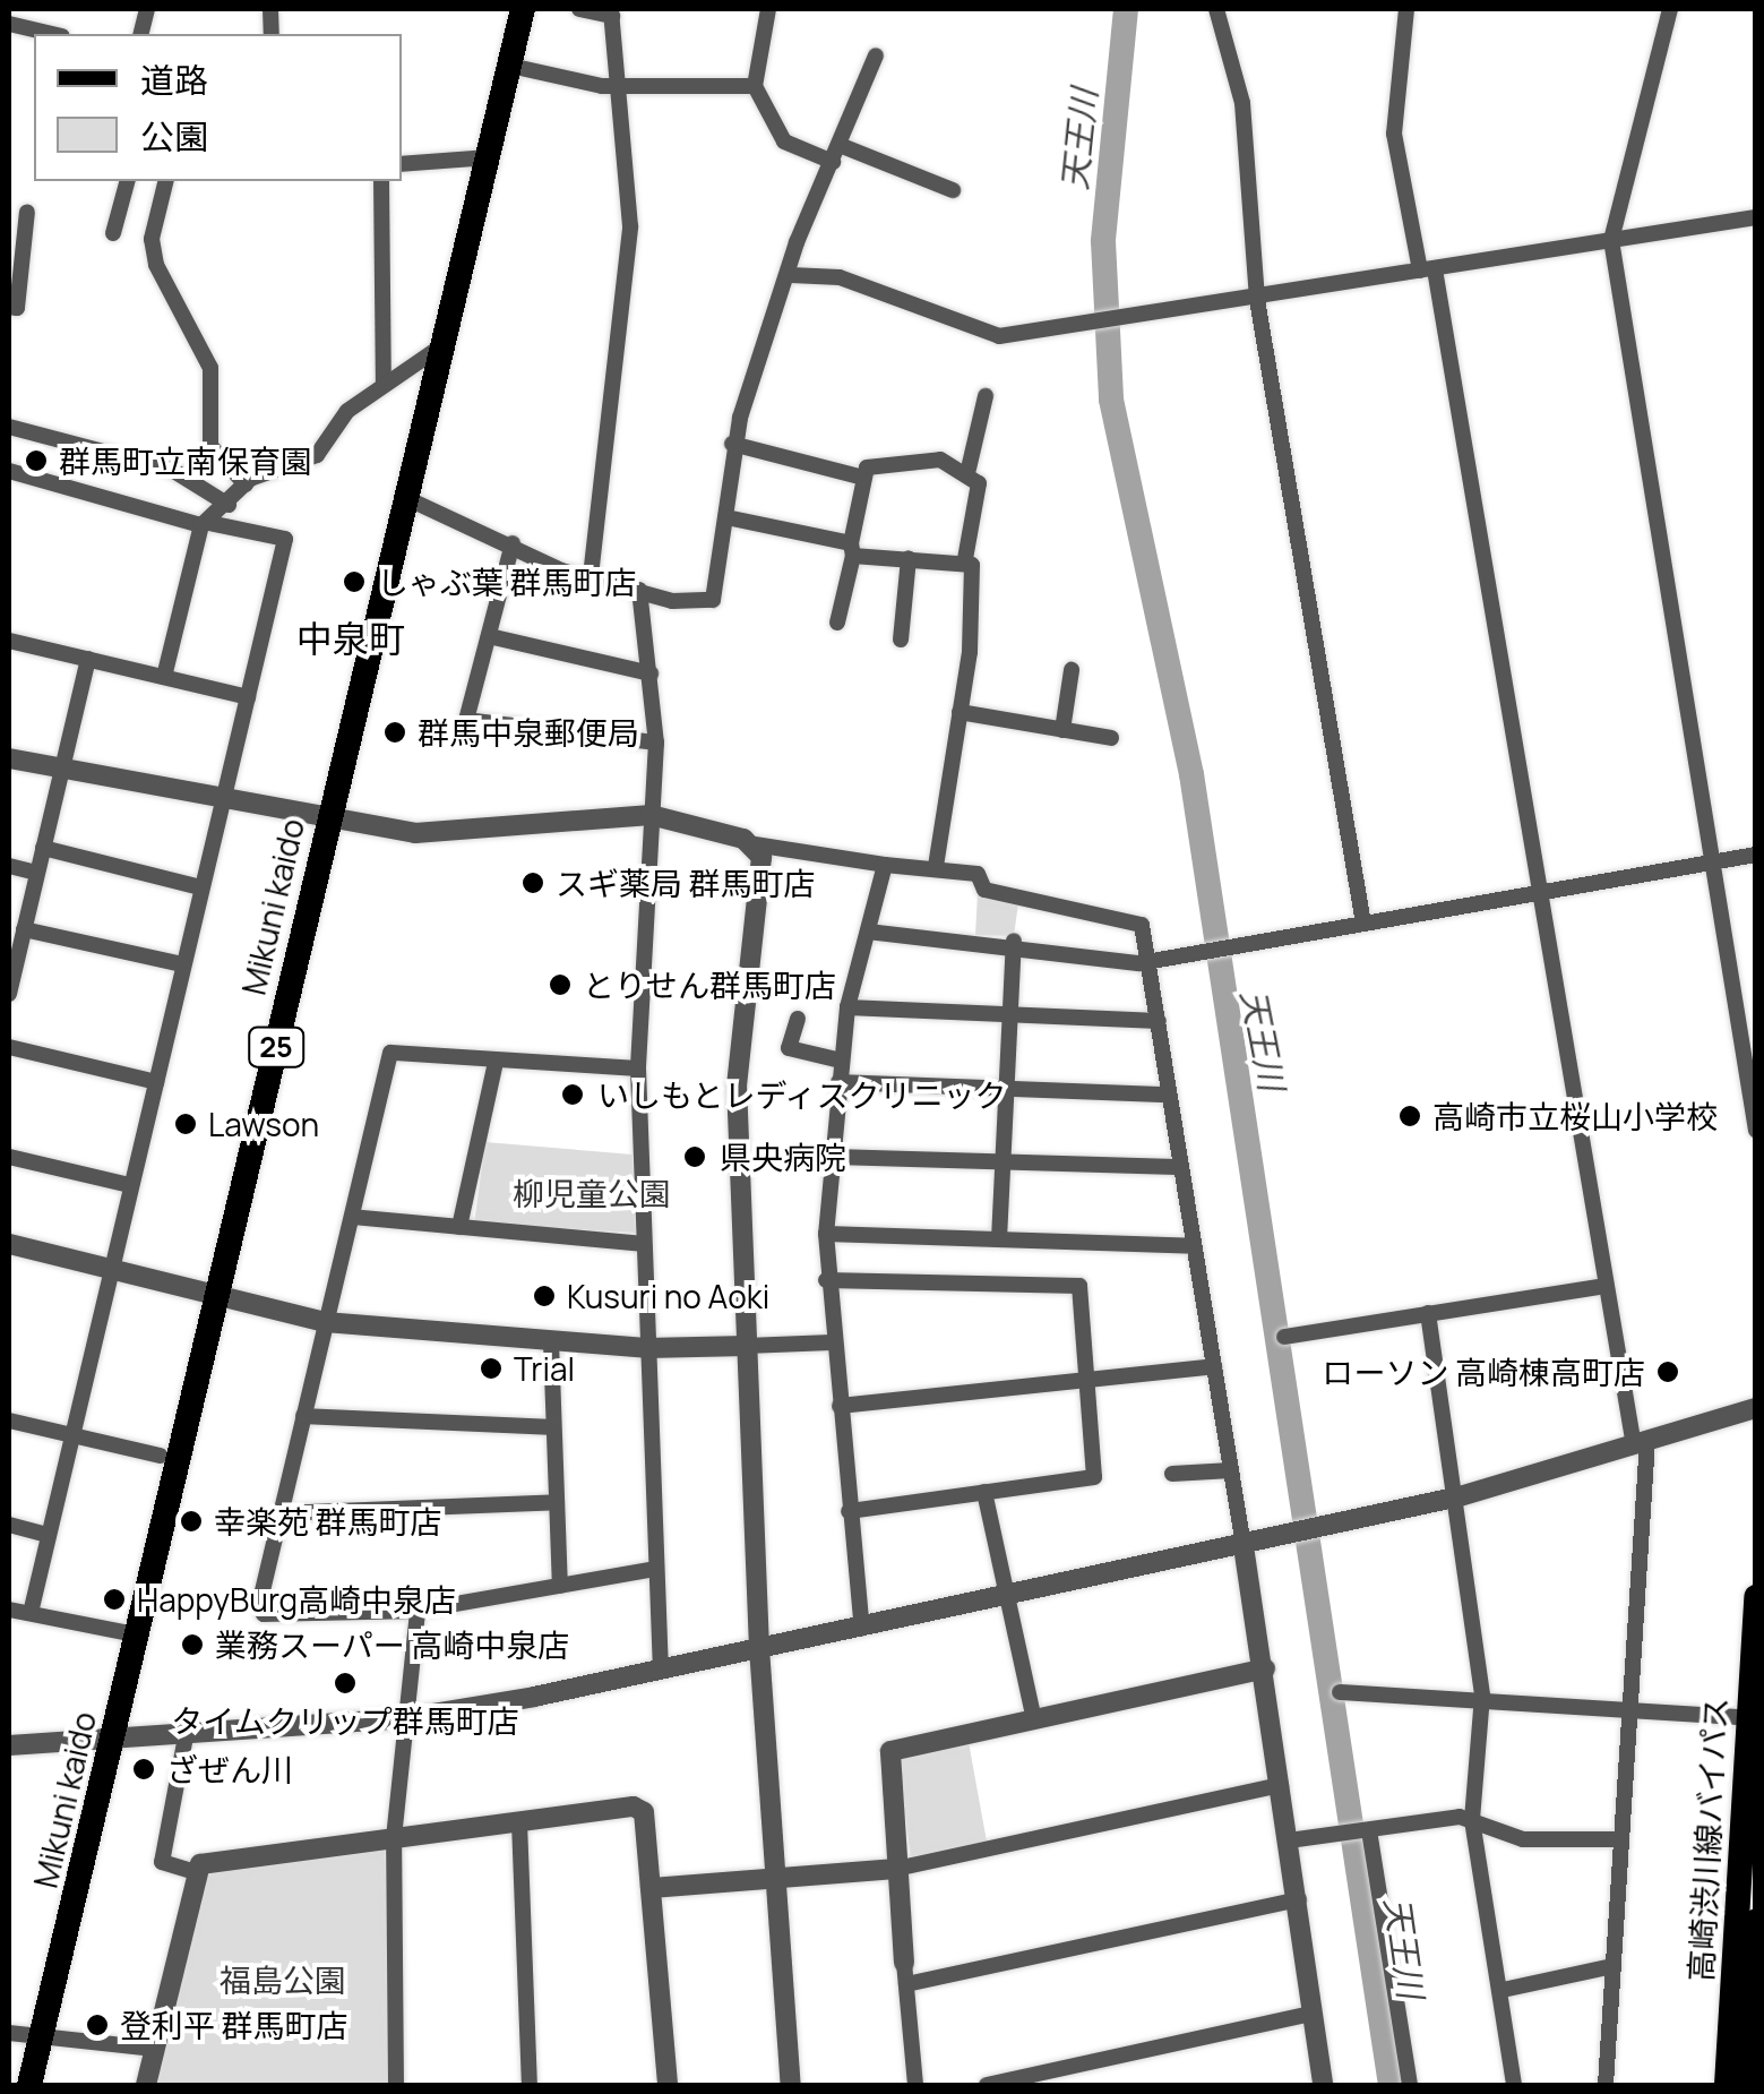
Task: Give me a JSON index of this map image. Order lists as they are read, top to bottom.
{
  "streets": {
    "main road": ["Mikuni kaido", "25", "高崎渋川線バイパス"]
  },
  "districts": ["中泉町"],
  "water": ["天王川"],
  "parks": ["柳児童公園", "福島公園"],
  "places": [
    "群馬町立南保育園",
    "しゃぶ葉 群馬町店",
    "群馬中泉郵便局",
    "スギ薬局 群馬町店",
    "とりせん群馬町店",
    "いしもとレディスクリニック",
    "高崎市立桜山小学校",
    "Lawson",
    "県央病院",
    "Kusuri no Aoki",
    "Trial",
    "ローソン 高崎棟高町店",
    "幸楽苑 群馬町店",
    "HappyBurg高崎中泉店",
    "業務スーパー 高崎中泉店",
    "タイムクリップ群馬町店",
    "ざぜん川",
    "登利平 群馬町店"
  ],
  "legend": ["道路", "公園"]
}
